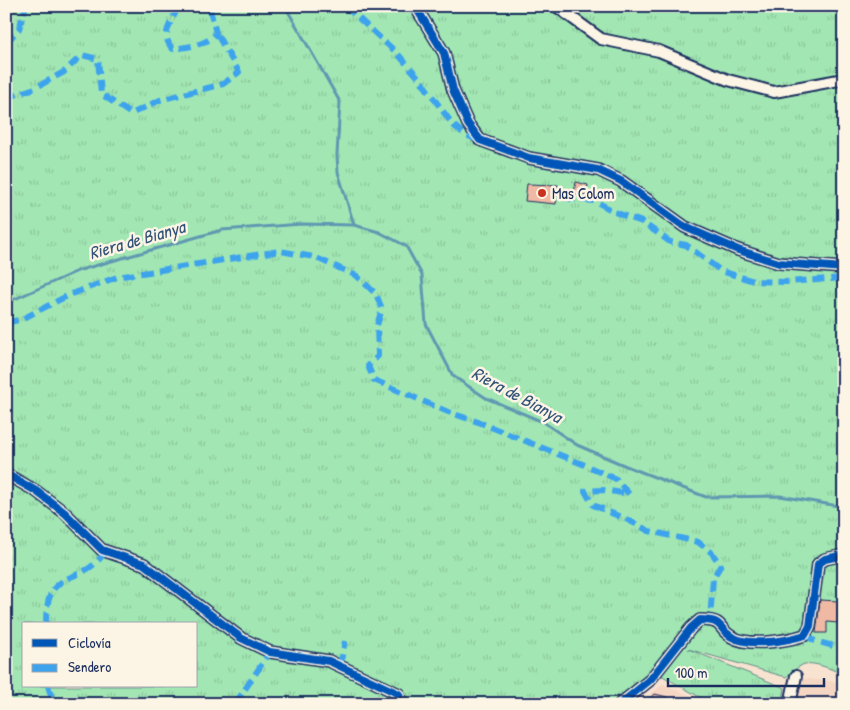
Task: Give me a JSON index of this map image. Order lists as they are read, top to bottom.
{
  "water": ["Riera de Bianya"],
  "places": ["Mas Colom"],
  "legend": ["Ciclovía", "Sendero"],
  "scale_bar": "100 m"
}
